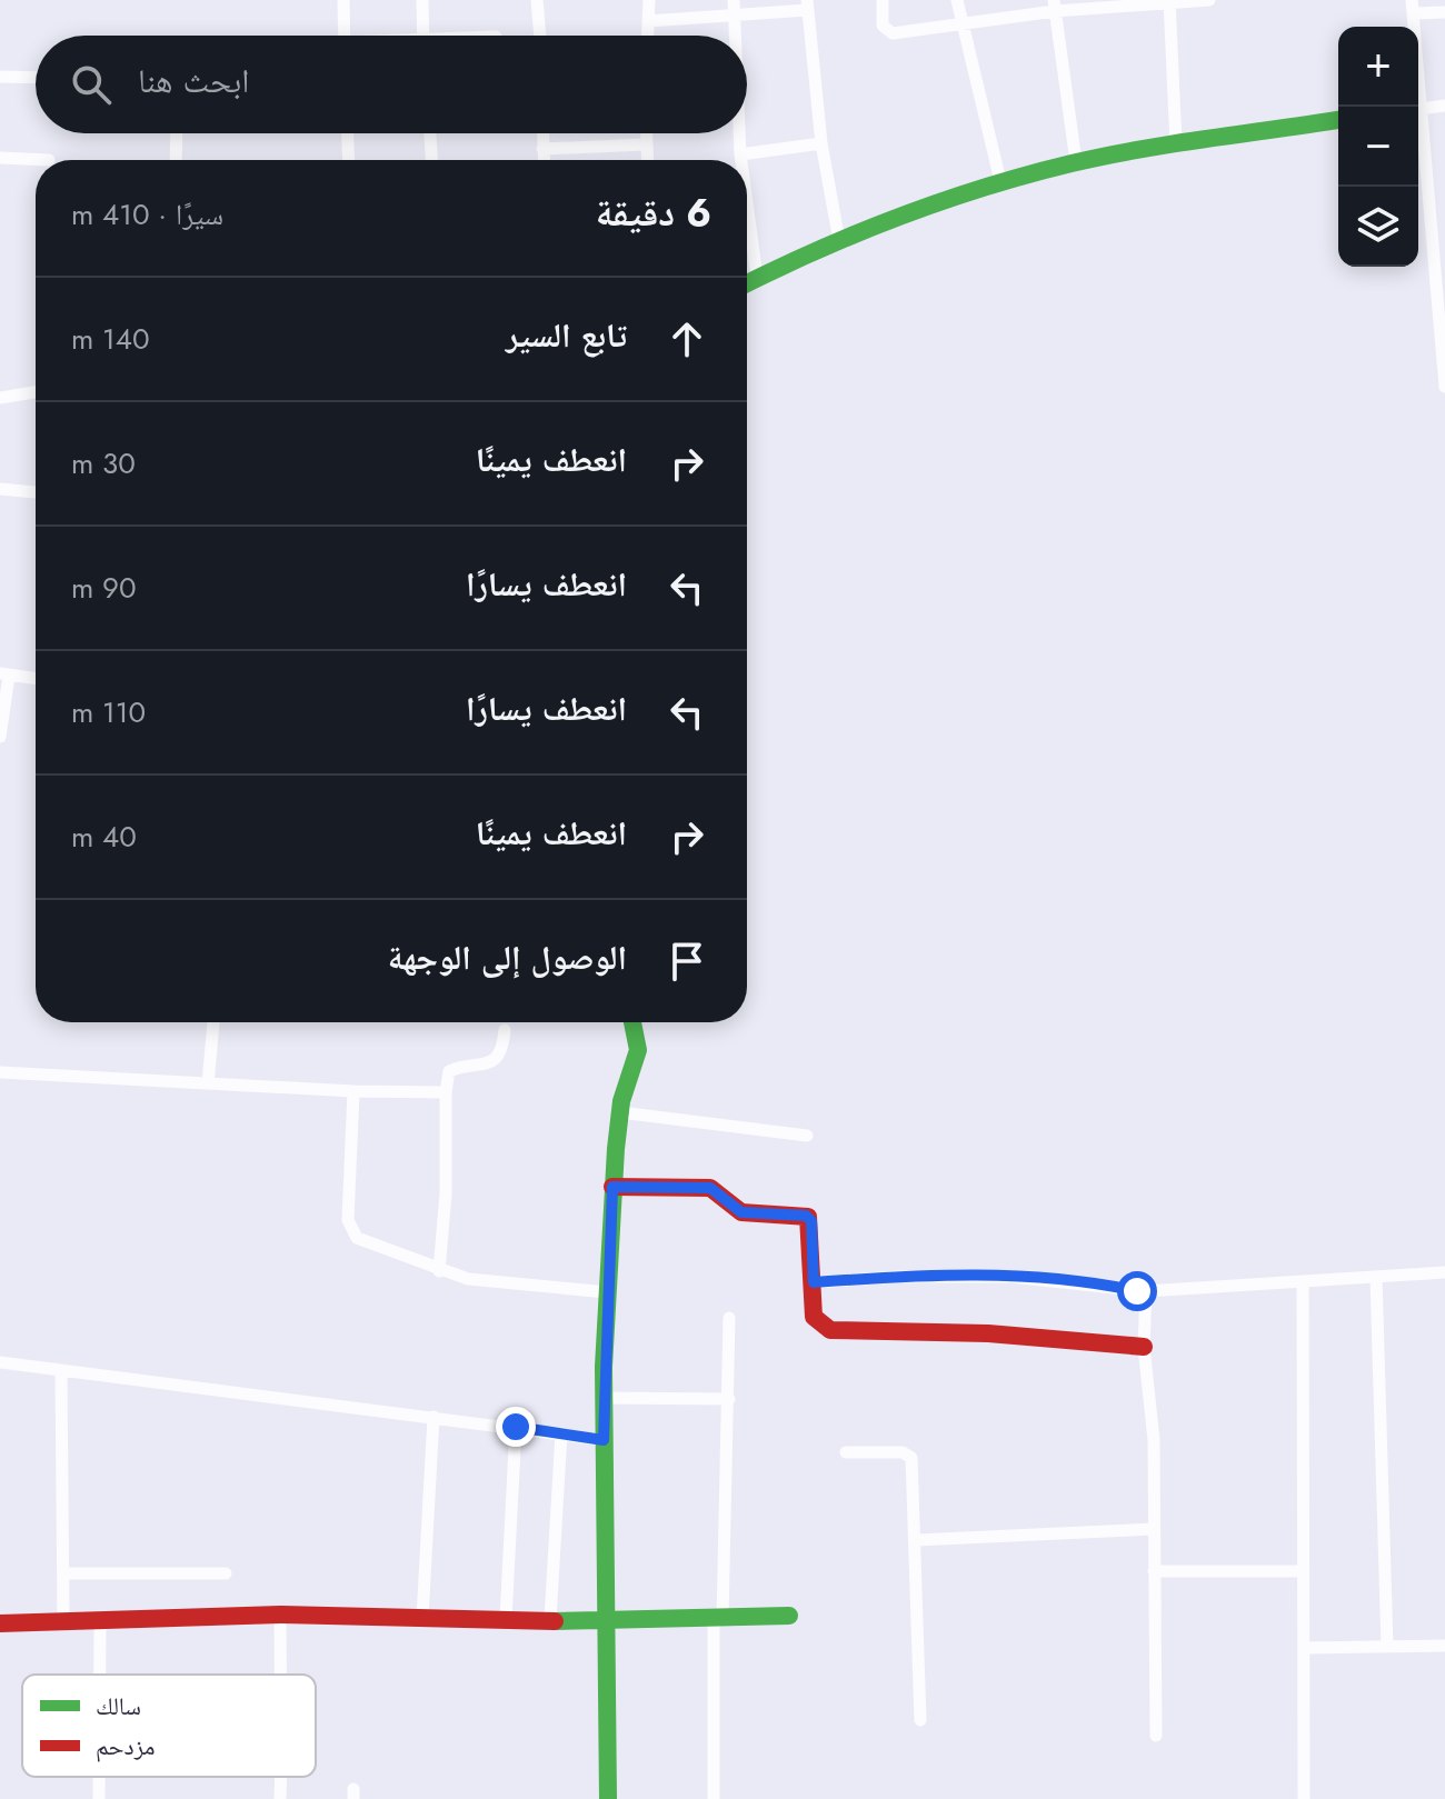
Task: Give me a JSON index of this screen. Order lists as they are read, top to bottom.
{
  "legend": ["سالك", "مزدحم"],
  "page": {
    "map_buttons": ["+", "−"],
    "search": "ابحث هنا",
    "heading": ["6 دقيقة", "سيرًا · 410 m"],
    "list": [
      ["تابع السير", "140 m"],
      ["انعطف يمينًا", "30 m"],
      ["انعطف يسارًا", "90 m"],
      ["انعطف يسارًا", "110 m"],
      ["انعطف يمينًا", "40 m"],
      "الوصول إلى الوجهة"
    ]
  }
}
